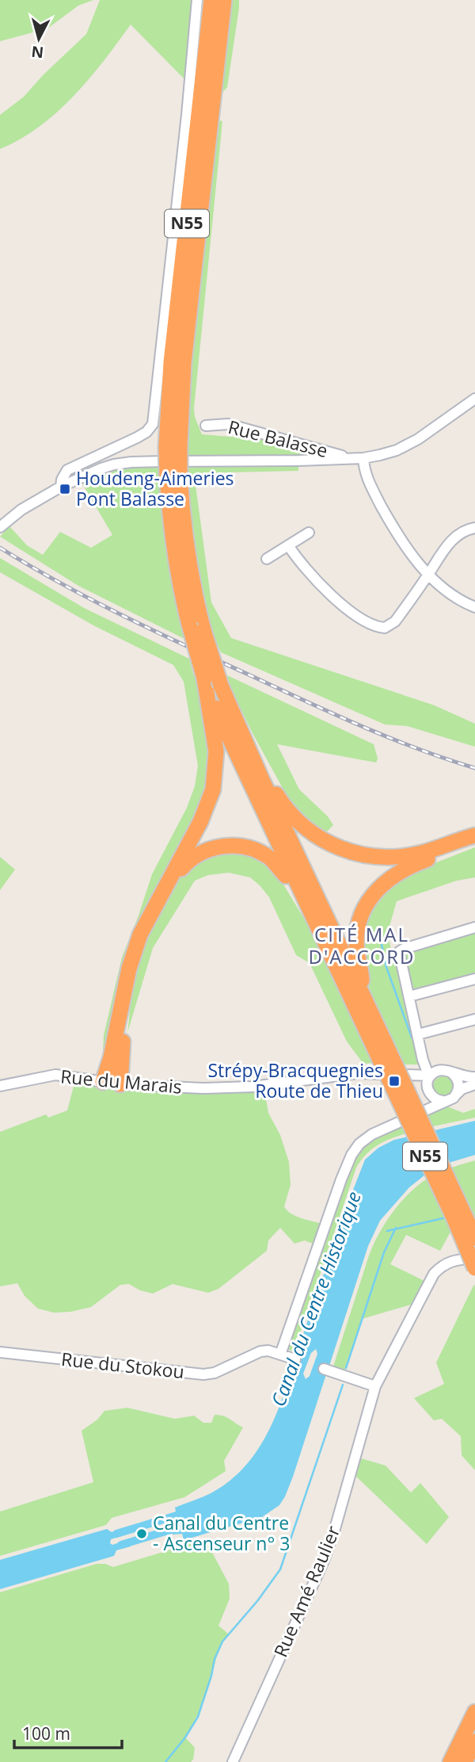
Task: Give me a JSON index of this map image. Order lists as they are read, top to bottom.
{
  "streets": {
    "highway": ["N55"],
    "street": [
      "Rue Balasse",
      "Rue du Marais",
      "Rue du Stokou",
      "Rue Amé Raulier"
    ]
  },
  "districts": ["CITÉ MAL D'ACCORD"],
  "water": ["Canal du Centre Historique"],
  "places": {
    "transit": ["Houdeng-Aimeries Pont Balasse", "Strépy-Bracquegnies Route de Thieu"],
    "other": ["Canal du Centre - Ascenseur n° 3"]
  },
  "scale_bar": "100 m",
  "north": "bottom"
}
